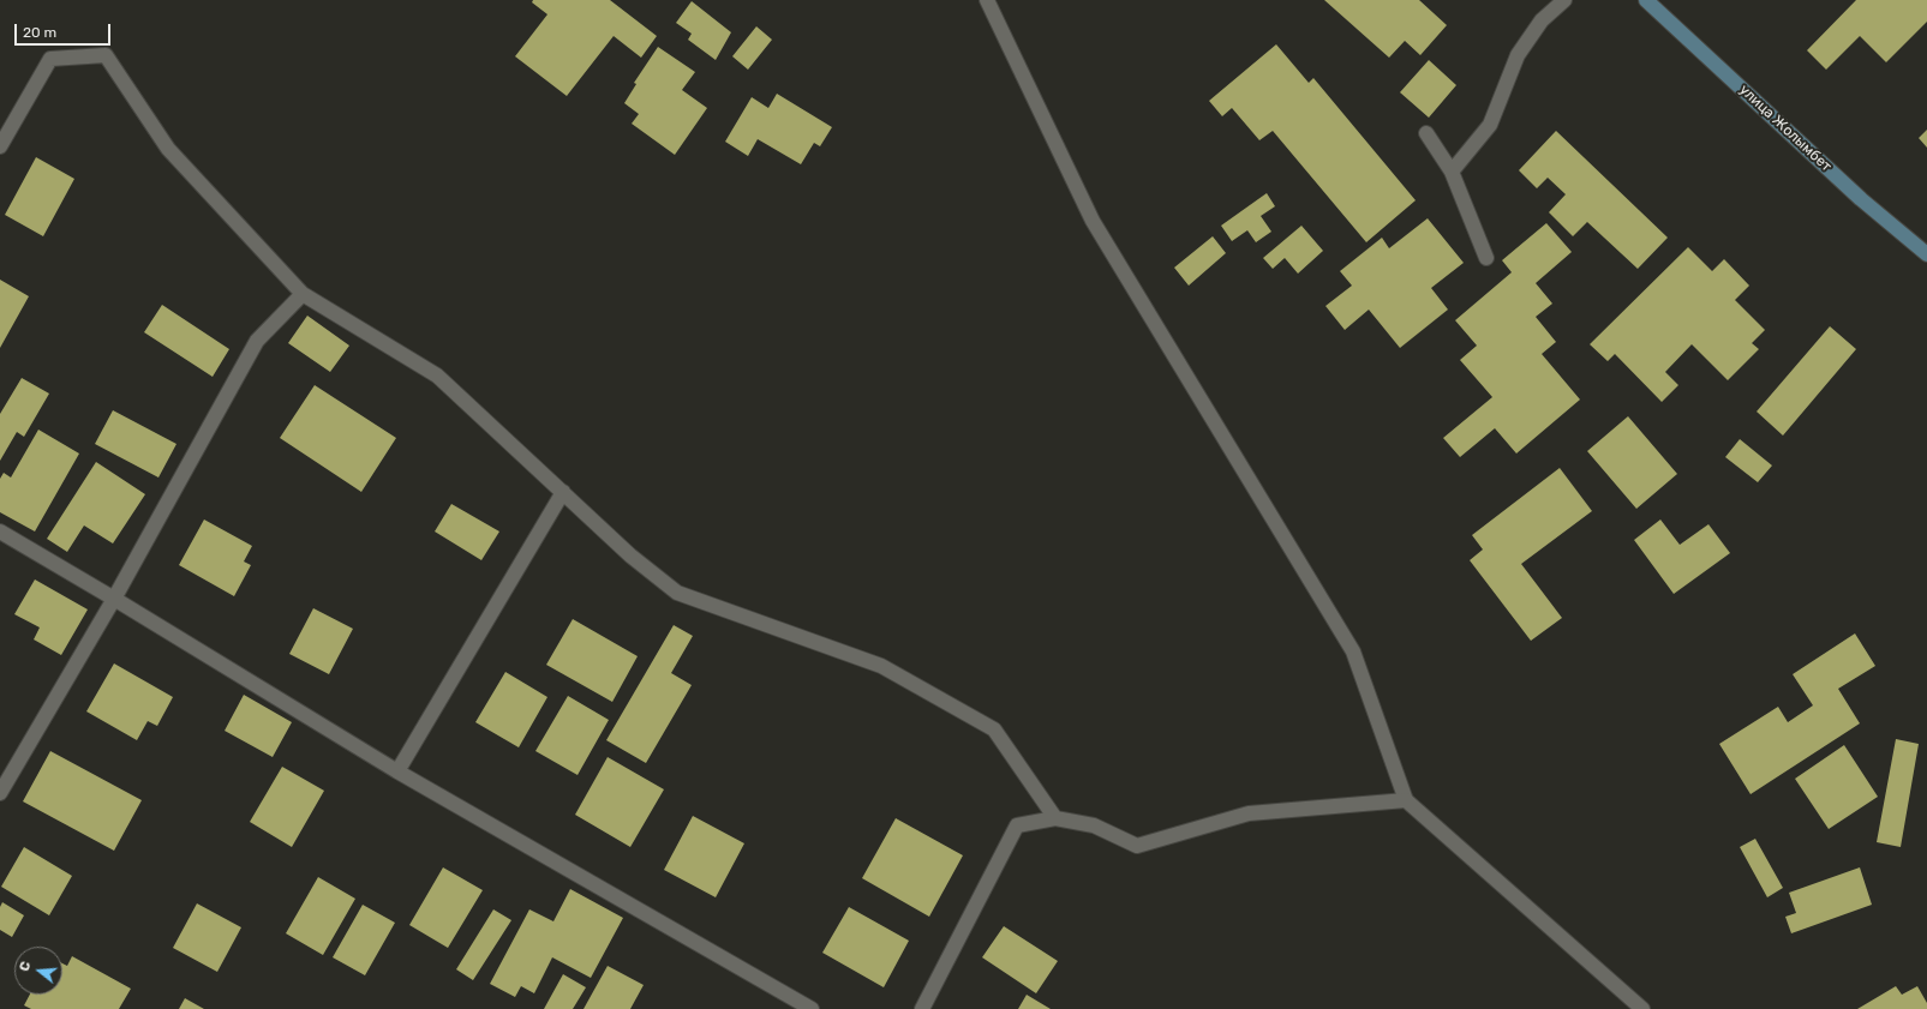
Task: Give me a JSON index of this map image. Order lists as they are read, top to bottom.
{
  "streets": {
    "street": ["улица Жолымбет"]
  },
  "scale_bar": "20 m",
  "north": "left"
}
